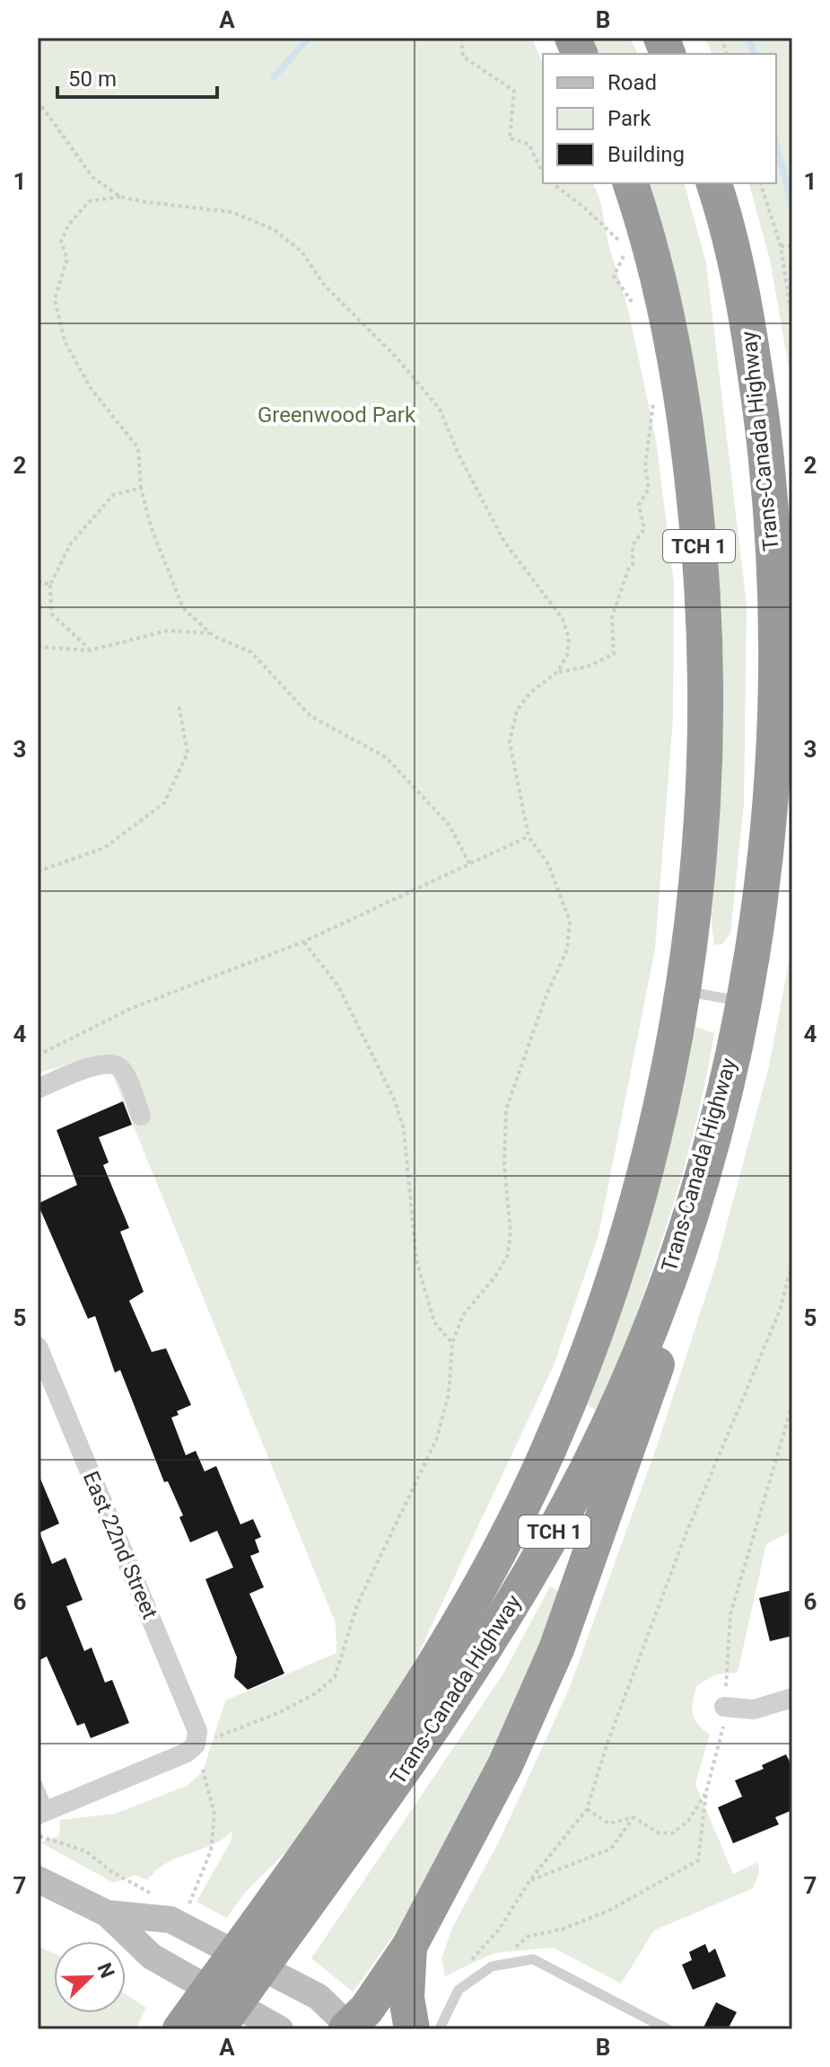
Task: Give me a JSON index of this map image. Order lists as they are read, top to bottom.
{
  "streets": {
    "highway": ["Trans-Canada Highway", "TCH 1"],
    "street": ["East 22nd Street"]
  },
  "parks": ["Greenwood Park"],
  "legend": ["Road", "Park", "Building"],
  "scale_bar": "50 m",
  "north": "top right",
  "grid": {
    "columns": ["A", "B"],
    "rows": [
      "1",
      "2",
      "3",
      "4",
      "5",
      "6",
      "7"
    ]
  }
}
